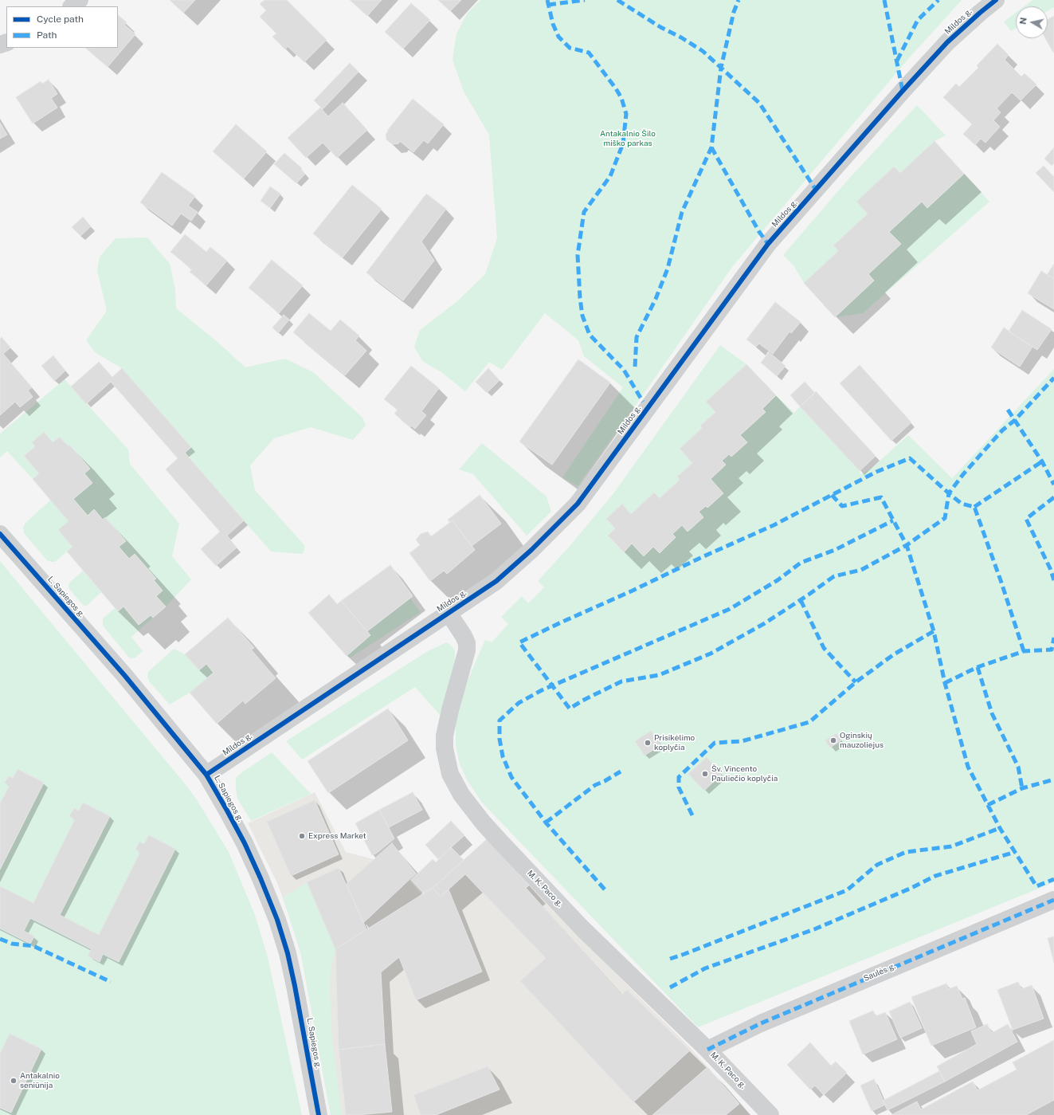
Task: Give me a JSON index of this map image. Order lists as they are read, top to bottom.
{
  "streets": {
    "street": [
      "Mildos g.",
      "L. Sapiegos g.",
      "M. K. Paco g.",
      "Saulės g."
    ]
  },
  "crossings": [
    ["Mildos g.", "L. Sapiegos g."],
    ["Mildos g.", "M. K. Paco g."],
    ["M. K. Paco g.", "Saulės g."]
  ],
  "parks": ["Antakalnio Šilo miško parkas"],
  "places": [
    "Oginskių mauzoliejus",
    "Prisikėlimo koplyčia",
    "Šv. Vincento Pauliečio koplyčia",
    "Express Market",
    "Antakalnio seniūnija"
  ],
  "legend": ["Cycle path", "Path"],
  "north": "left"
}
